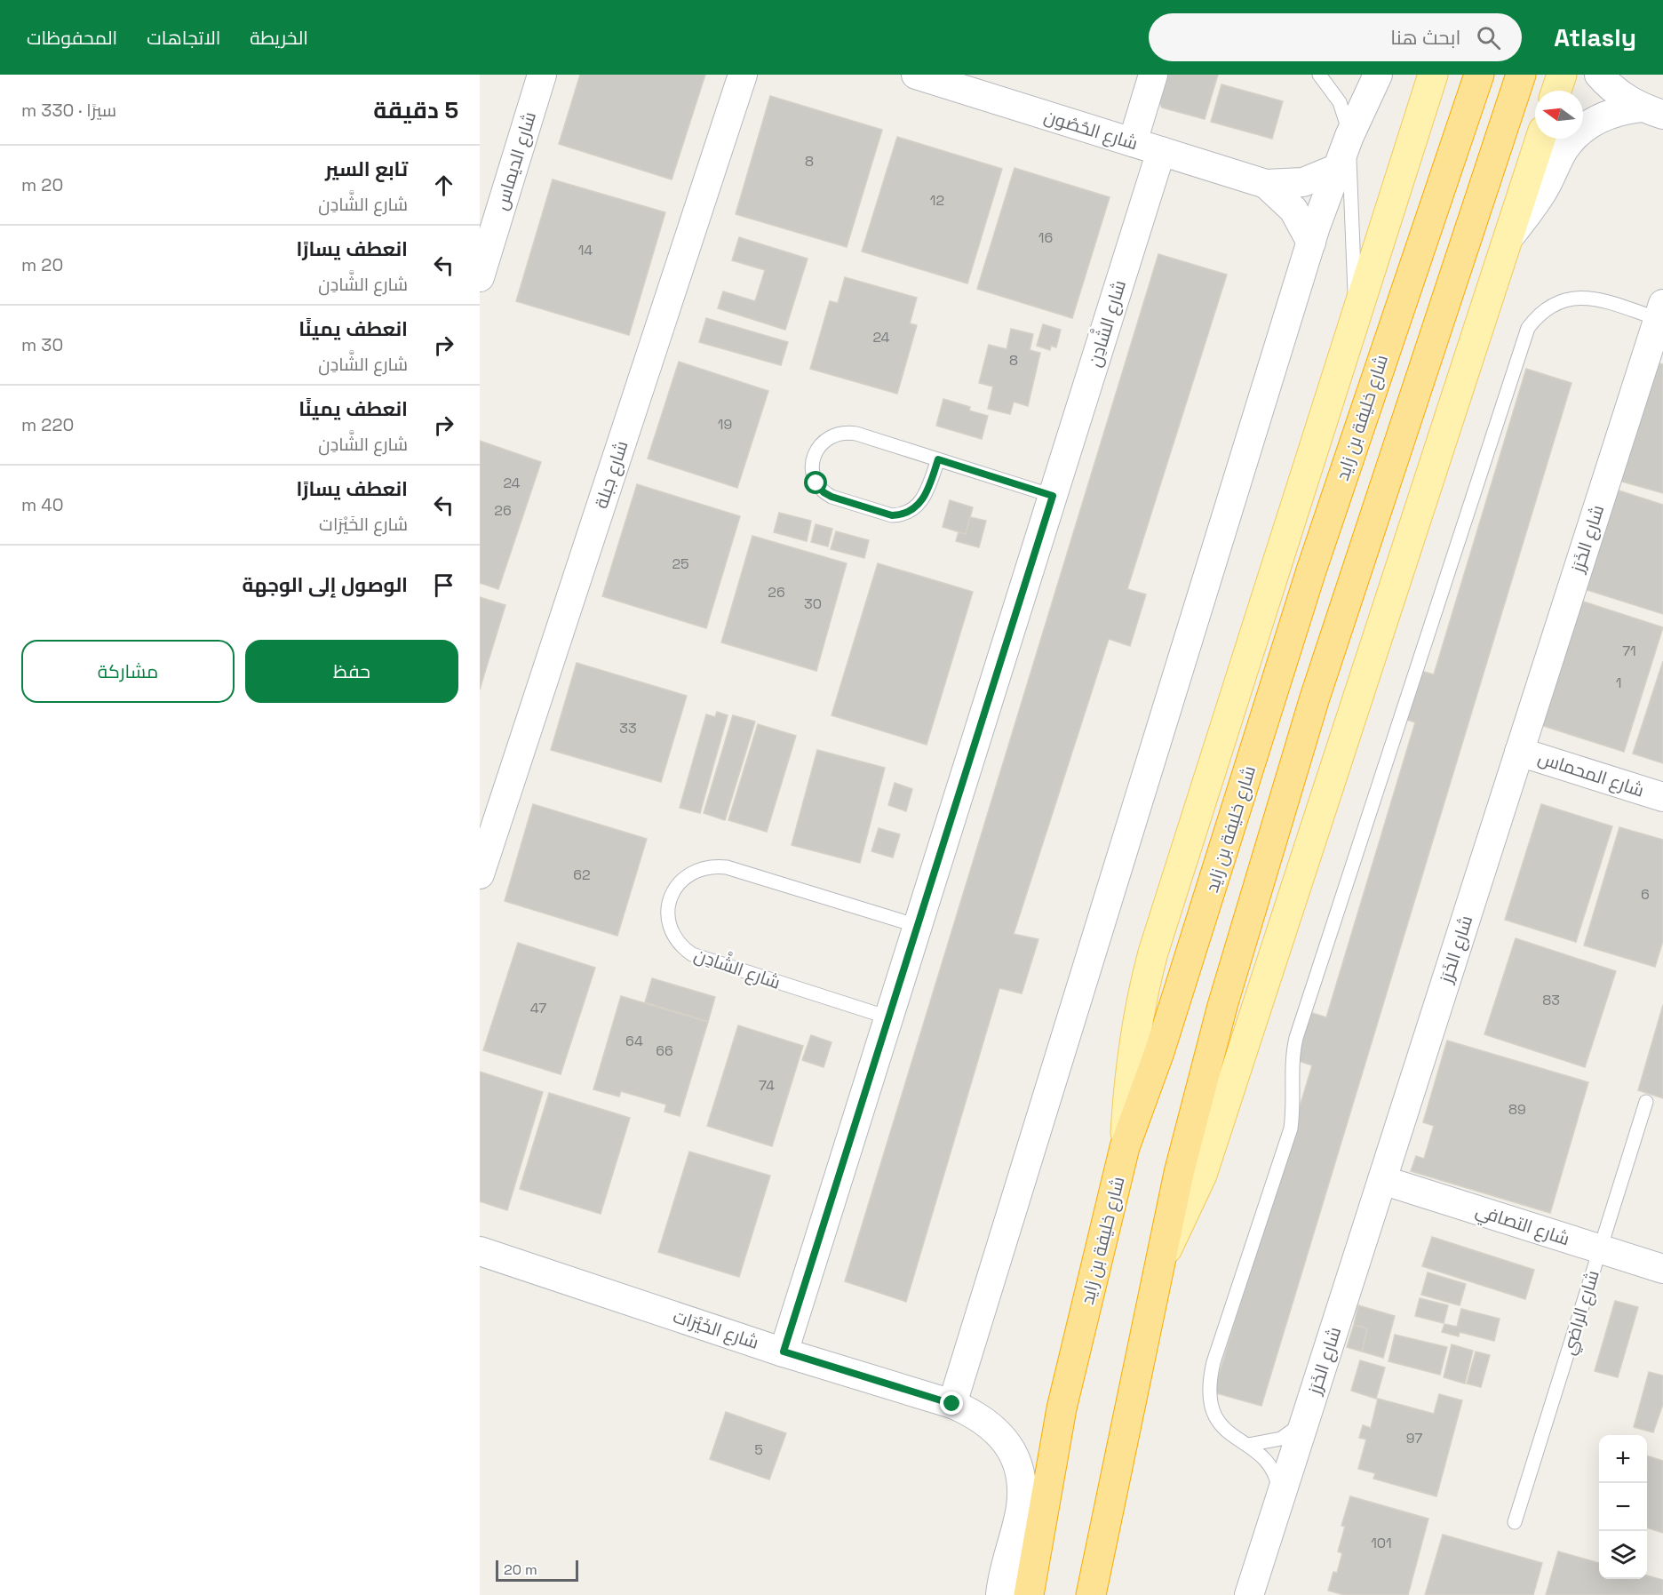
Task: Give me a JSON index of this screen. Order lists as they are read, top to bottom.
{
  "streets": {
    "highway": ["شارع خليفة بن زايد"],
    "street": [
      "شارع الحُصُون",
      "شارع الديماس",
      "شارع الشَّادِن",
      "شارع جبلة",
      "شارع الخَرَز",
      "شارع المحماس",
      "شارع التصافي",
      "شارع الخَيْرَات"
    ],
    "lane": ["شارع الراضي"]
  },
  "crossings": [
    ["شارع الحُصُون", "شارع الشَّادِن"],
    ["شارع الشَّادِن", "شارع الخَيْرَات"],
    ["شارع الخَرَز", "شارع المحماس"],
    ["شارع الخَرَز", "شارع التصافي"],
    ["شارع التصافي", "شارع الراضي"]
  ],
  "house_numbers": [
    "8",
    "12",
    "16",
    "14",
    "24",
    "8",
    "19",
    "24",
    "26",
    "25",
    "26",
    "30",
    "71",
    "1",
    "33",
    "62",
    "6",
    "83",
    "47",
    "64",
    "66",
    "74",
    "89",
    "97",
    "5",
    "101"
  ],
  "scale_bar": "20 m",
  "north": "left",
  "page": {
    "header": "Atlasly",
    "search": "ابحث هنا",
    "nav": ["الخريطة", "الاتجاهات", "المحفوظات"],
    "heading": ["5 دقيقة", "سيرًا · 330 m"],
    "list": [
      ["تابع السير", "شارع الشَّادِن", "20 m"],
      ["انعطف يسارًا", "شارع الشَّادِن", "20 m"],
      ["انعطف يمينًا", "شارع الشَّادِن", "30 m"],
      ["انعطف يمينًا", "شارع الشَّادِن", "220 m"],
      ["انعطف يسارًا", "شارع الخَيْرَات", "40 m"],
      "الوصول إلى الوجهة"
    ],
    "buttons": ["حفظ", "مشاركة"],
    "map_buttons": ["+", "−"],
    "scale": "20 m"
  }
}
